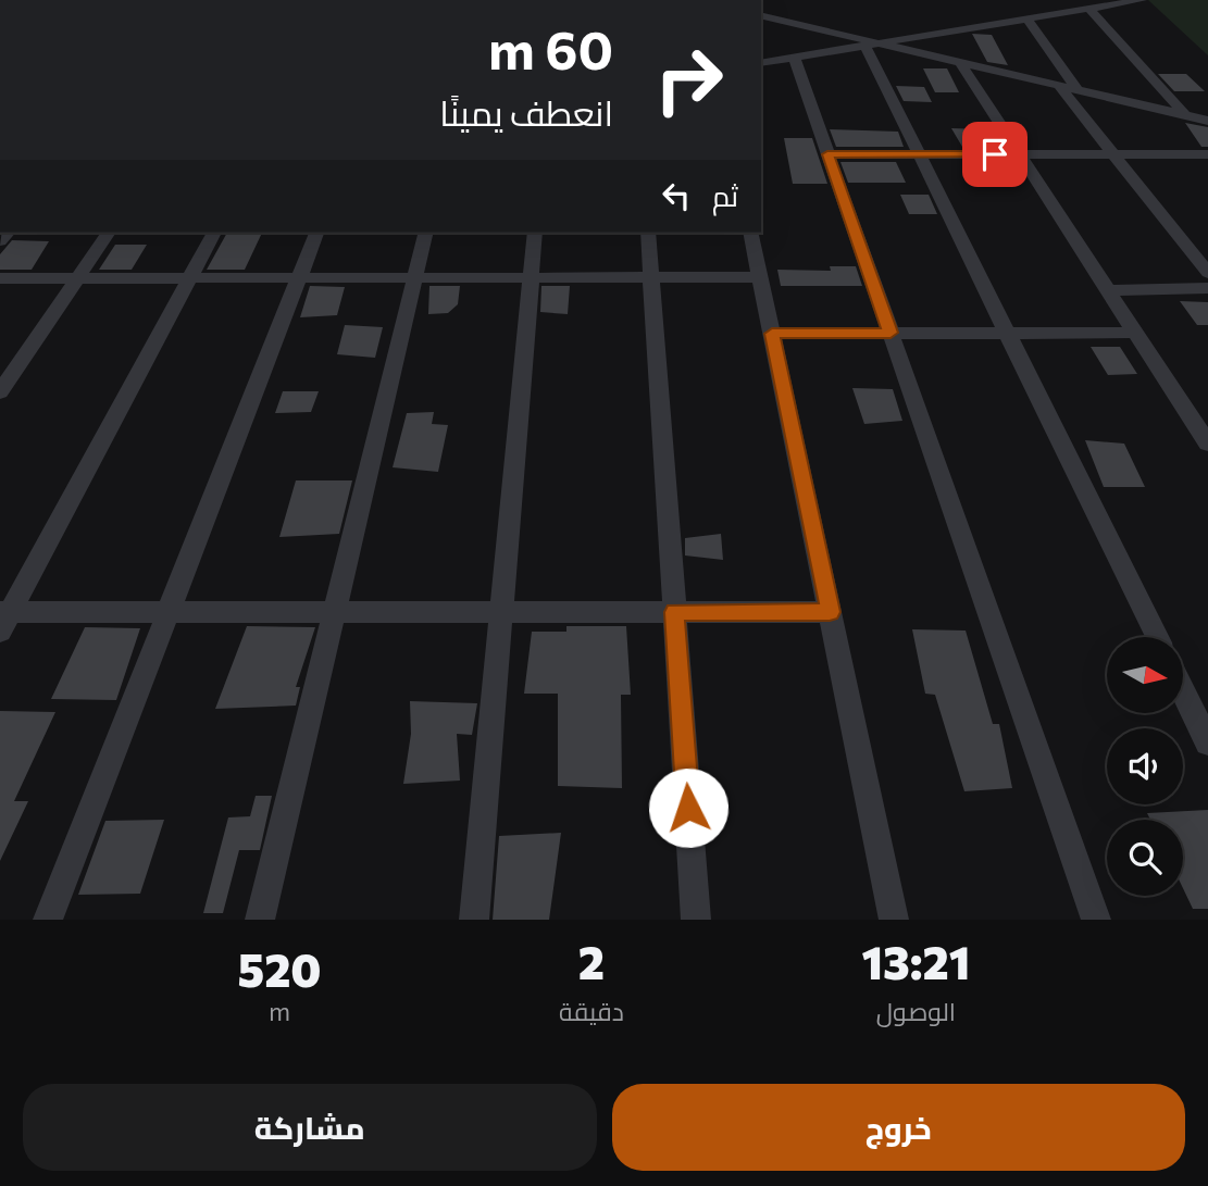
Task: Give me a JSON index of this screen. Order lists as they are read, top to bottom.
{
  "north": "right",
  "page": {
    "turn": ["60 m", "انعطف يمينًا"],
    "then": "ثم",
    "eta": [
      "13:21",
      "الوصول",
      "2",
      "دقيقة",
      "520",
      "m"
    ],
    "buttons": ["خروج", "مشاركة"]
  }
}
